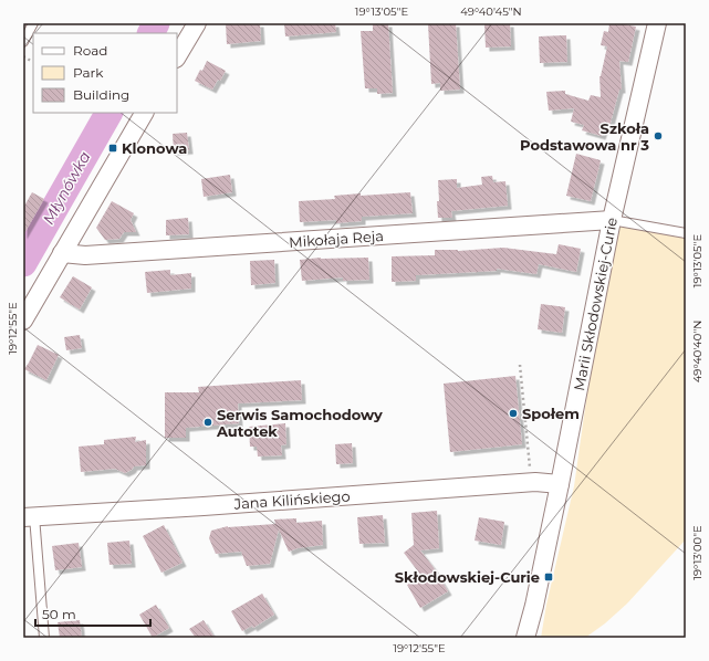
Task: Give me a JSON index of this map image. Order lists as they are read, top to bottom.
{
  "streets": {
    "street": ["Mikołaja Reja", "Marii Skłodowskiej-Curie", "Jana Kilińskiego"]
  },
  "crossings": [
    ["Mikołaja Reja", "Marii Skłodowskiej-Curie"],
    ["Marii Skłodowskiej-Curie", "Jana Kilińskiego"]
  ],
  "water": ["Młynówka"],
  "places": {
    "other": ["Szkoła Podstawowa nr 3", "Społem", "Serwis Samochodowy Autotek"],
    "transit": ["Klonowa", "Skłodowskiej-Curie"]
  },
  "legend": ["Road", "Park", "Building"],
  "scale_bar": "50 m",
  "coordinates": [
    "19°13'05\"E",
    "49°40'45\"N",
    "19°12'55\"E",
    "49°40'40\"N",
    "19°13'00\"E"
  ]
}
